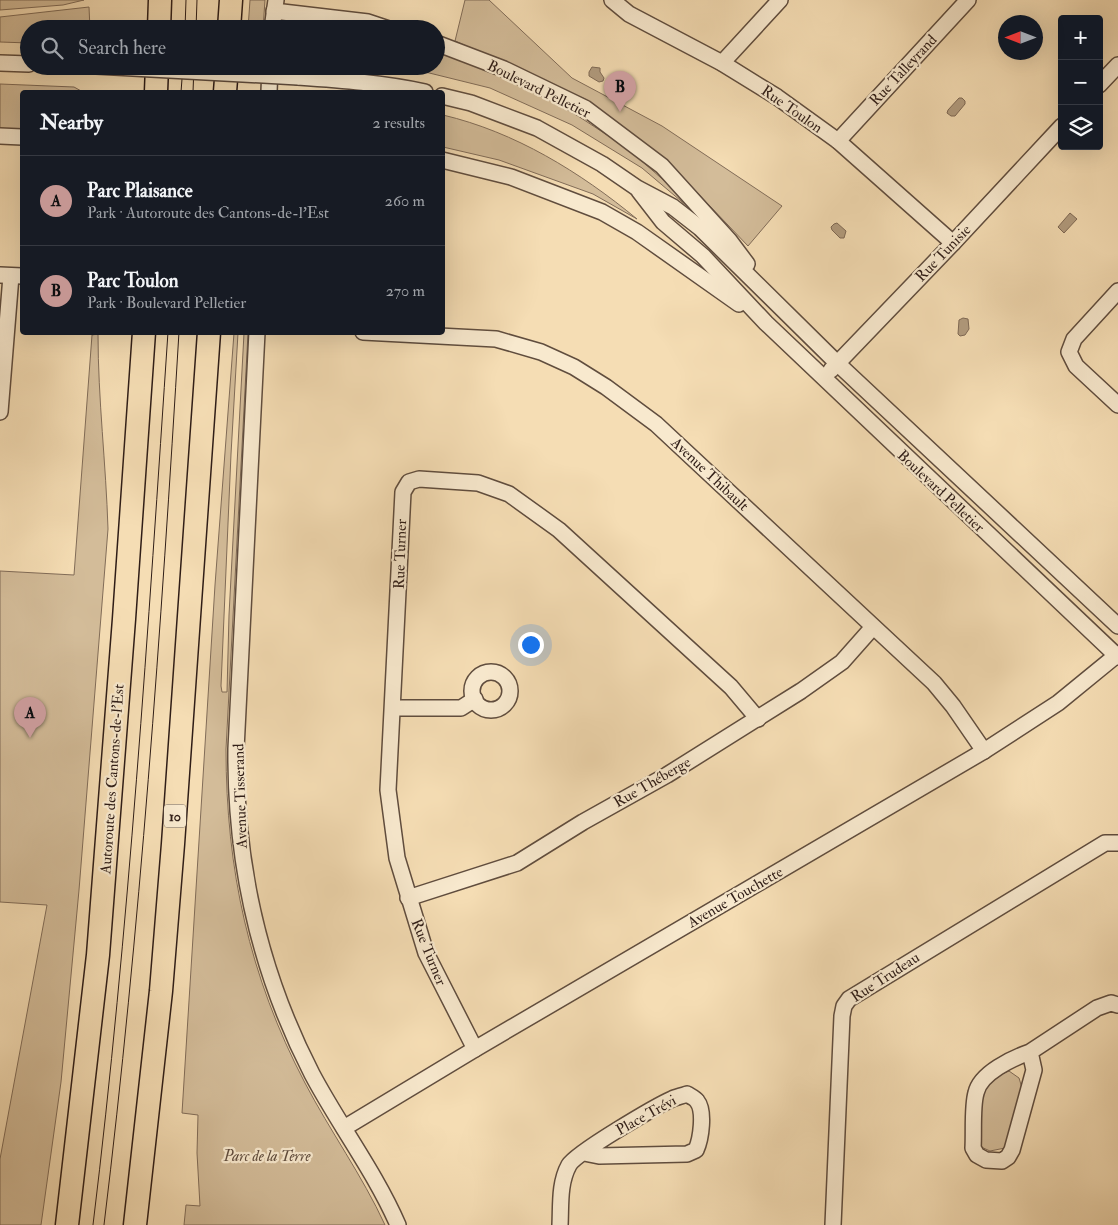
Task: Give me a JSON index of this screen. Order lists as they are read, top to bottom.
{
  "streets": {
    "highway": ["Autoroute des Cantons-de-l'Est", "10"],
    "street": [
      "Rue Talleyrand",
      "Boulevard Pelletier",
      "Rue Toulon",
      "Rue Tunisie",
      "Avenue Thibault",
      "Rue Turner",
      "Rue Théberge",
      "Avenue Tisserand",
      "Avenue Touchette",
      "Rue Trudeau",
      "Place Trévi"
    ]
  },
  "crossings": [
    ["Rue Talleyrand", "Rue Toulon"],
    ["Boulevard Pelletier", "Rue Tunisie"],
    ["Boulevard Pelletier", "Avenue Touchette"],
    ["Rue Toulon", "Rue Tunisie"],
    ["Avenue Thibault", "Rue Théberge"],
    ["Avenue Thibault", "Avenue Touchette"],
    ["Rue Turner", "Rue Théberge"],
    ["Rue Turner", "Avenue Touchette"],
    ["Avenue Tisserand", "Avenue Touchette"]
  ],
  "parks": ["Parc de la Terre"],
  "north": "left",
  "page": {
    "map_buttons": ["+", "−"],
    "search": "Search here",
    "pins": ["B", "A"],
    "heading": ["Nearby", "2 results"],
    "list": [
      {
        "mark": "A",
        "name": "Parc Plaisance",
        "note": "Park · Autoroute des Cantons-de-l'Est",
        "value": "260 m"
      },
      {
        "mark": "B",
        "name": "Parc Toulon",
        "note": "Park · Boulevard Pelletier",
        "value": "270 m"
      }
    ]
  }
}
